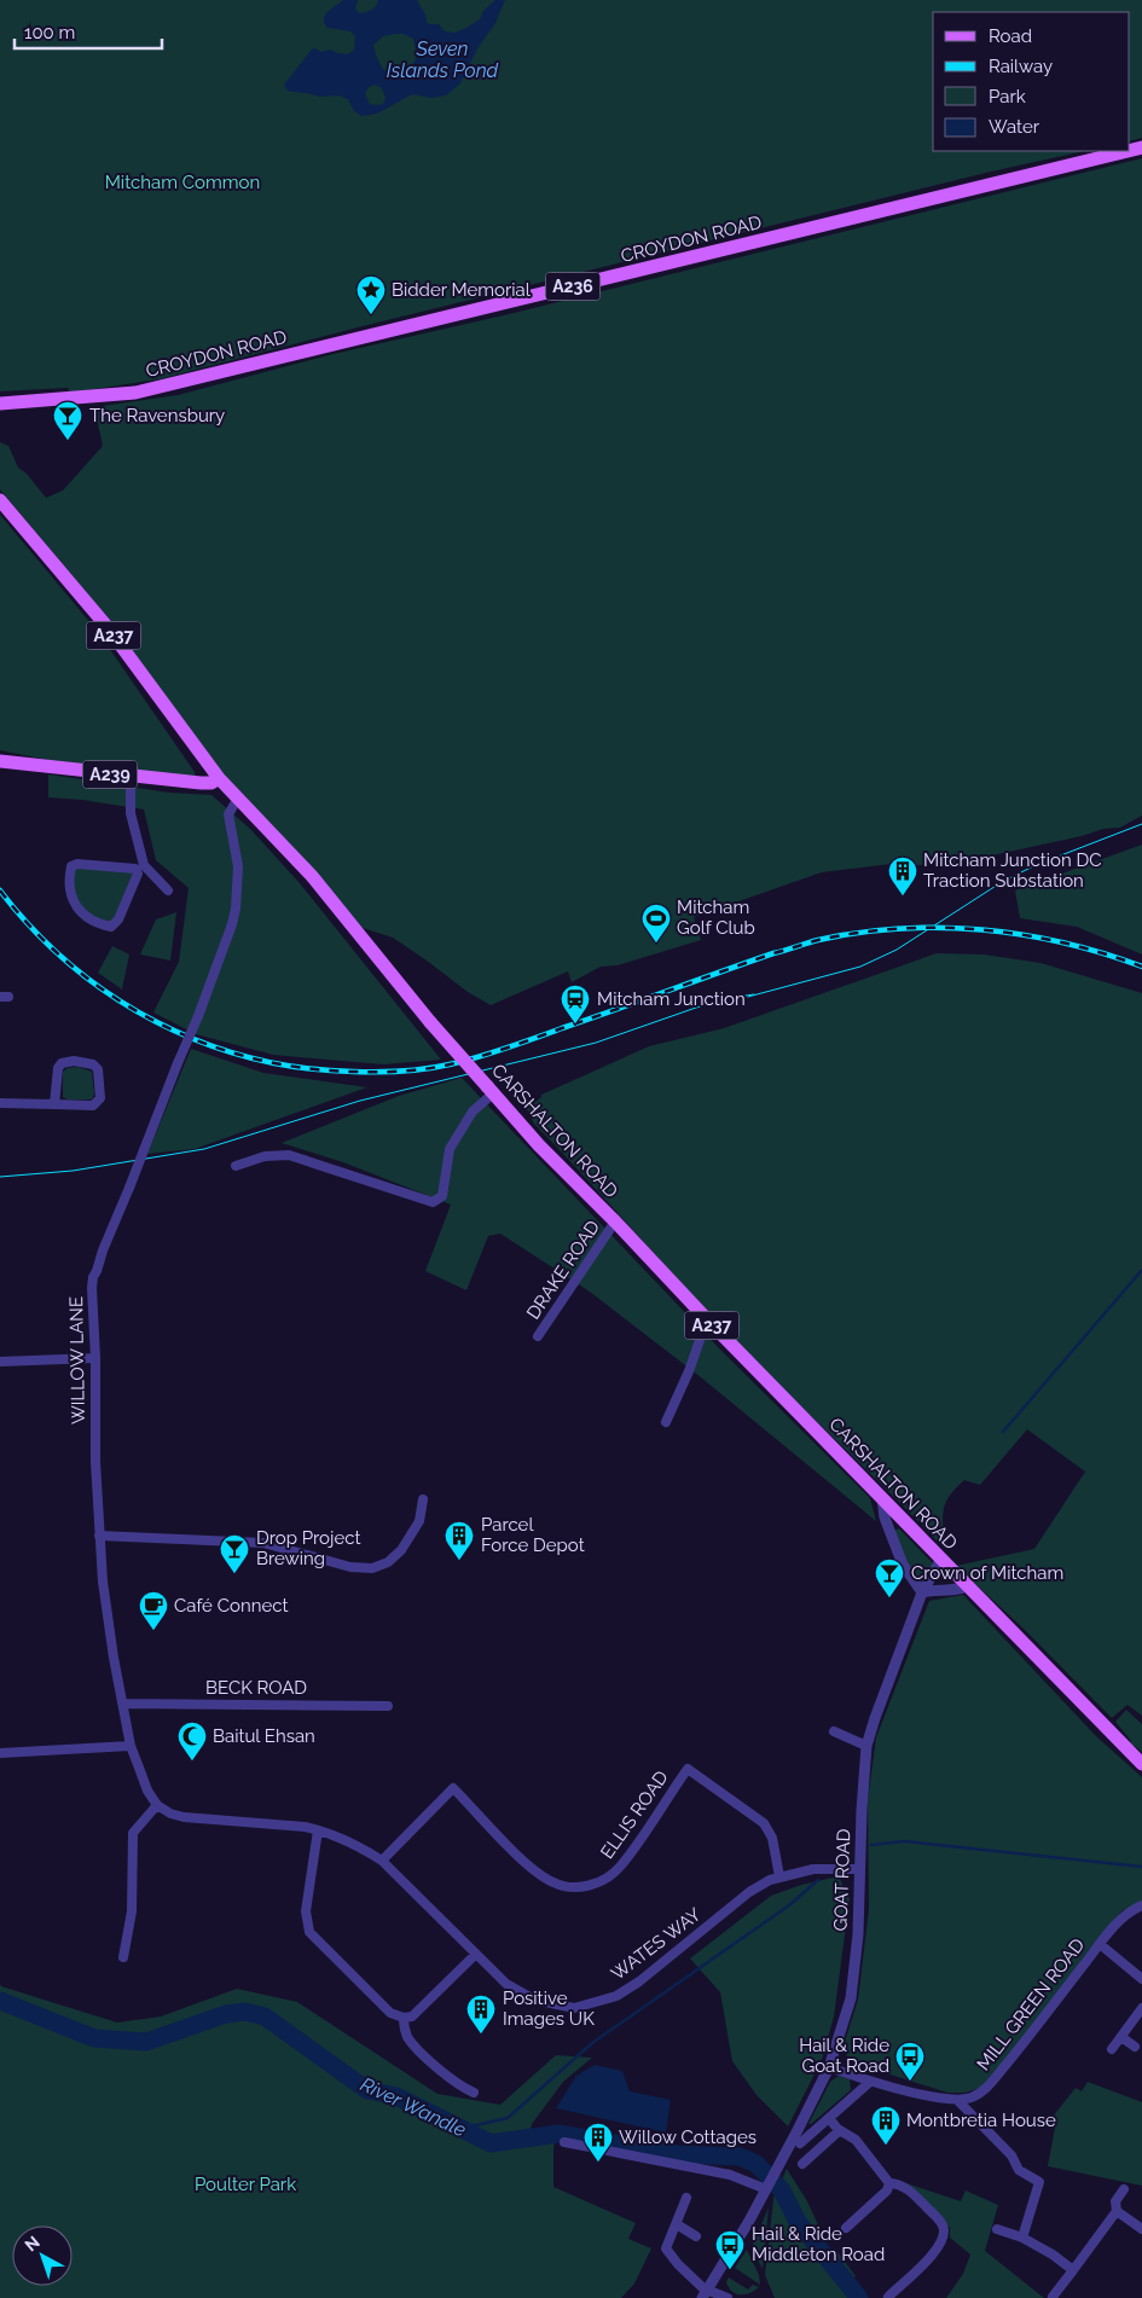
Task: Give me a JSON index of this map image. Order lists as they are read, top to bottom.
{
  "streets": {
    "main road": [
      "CROYDON ROAD",
      "A236",
      "A237",
      "A239",
      "CARSHALTON ROAD"
    ],
    "street": [
      "DRAKE ROAD",
      "WILLOW LANE",
      "BECK ROAD",
      "ELLIS ROAD",
      "GOAT ROAD",
      "WATES WAY",
      "MILL GREEN ROAD"
    ]
  },
  "crossings": [
    ["A239", "CARSHALTON ROAD"],
    ["CARSHALTON ROAD", "DRAKE ROAD"],
    ["CARSHALTON ROAD", "WILLOW LANE"],
    ["CARSHALTON ROAD", "GOAT ROAD"],
    ["WILLOW LANE", "BECK ROAD"],
    ["ELLIS ROAD", "WATES WAY"],
    ["GOAT ROAD", "WATES WAY"]
  ],
  "water": ["Seven Islands Pond", "River Wandle"],
  "parks": ["Mitcham Common", "Poulter Park"],
  "places": {
    "place": ["Bidder Memorial"],
    "bar": ["The Ravensbury", "Drop Project Brewing", "Crown of Mitcham"],
    "building": [
      "Mitcham Junction DC Traction Substation",
      "Parcel Force Depot",
      "Positive Images UK",
      "Montbretia House",
      "Willow Cottages"
    ],
    "sports": ["Mitcham Golf Club"],
    "station": ["Mitcham Junction"],
    "cafe": ["Café Connect"],
    "mosque": ["Baitul Ehsan"],
    "bus stop": ["Hail & Ride Goat Road", "Hail & Ride Middleton Road"]
  },
  "legend": [
    "Road",
    "Railway",
    "Park",
    "Water"
  ],
  "scale_bar": "100 m",
  "north": "top left"
}
